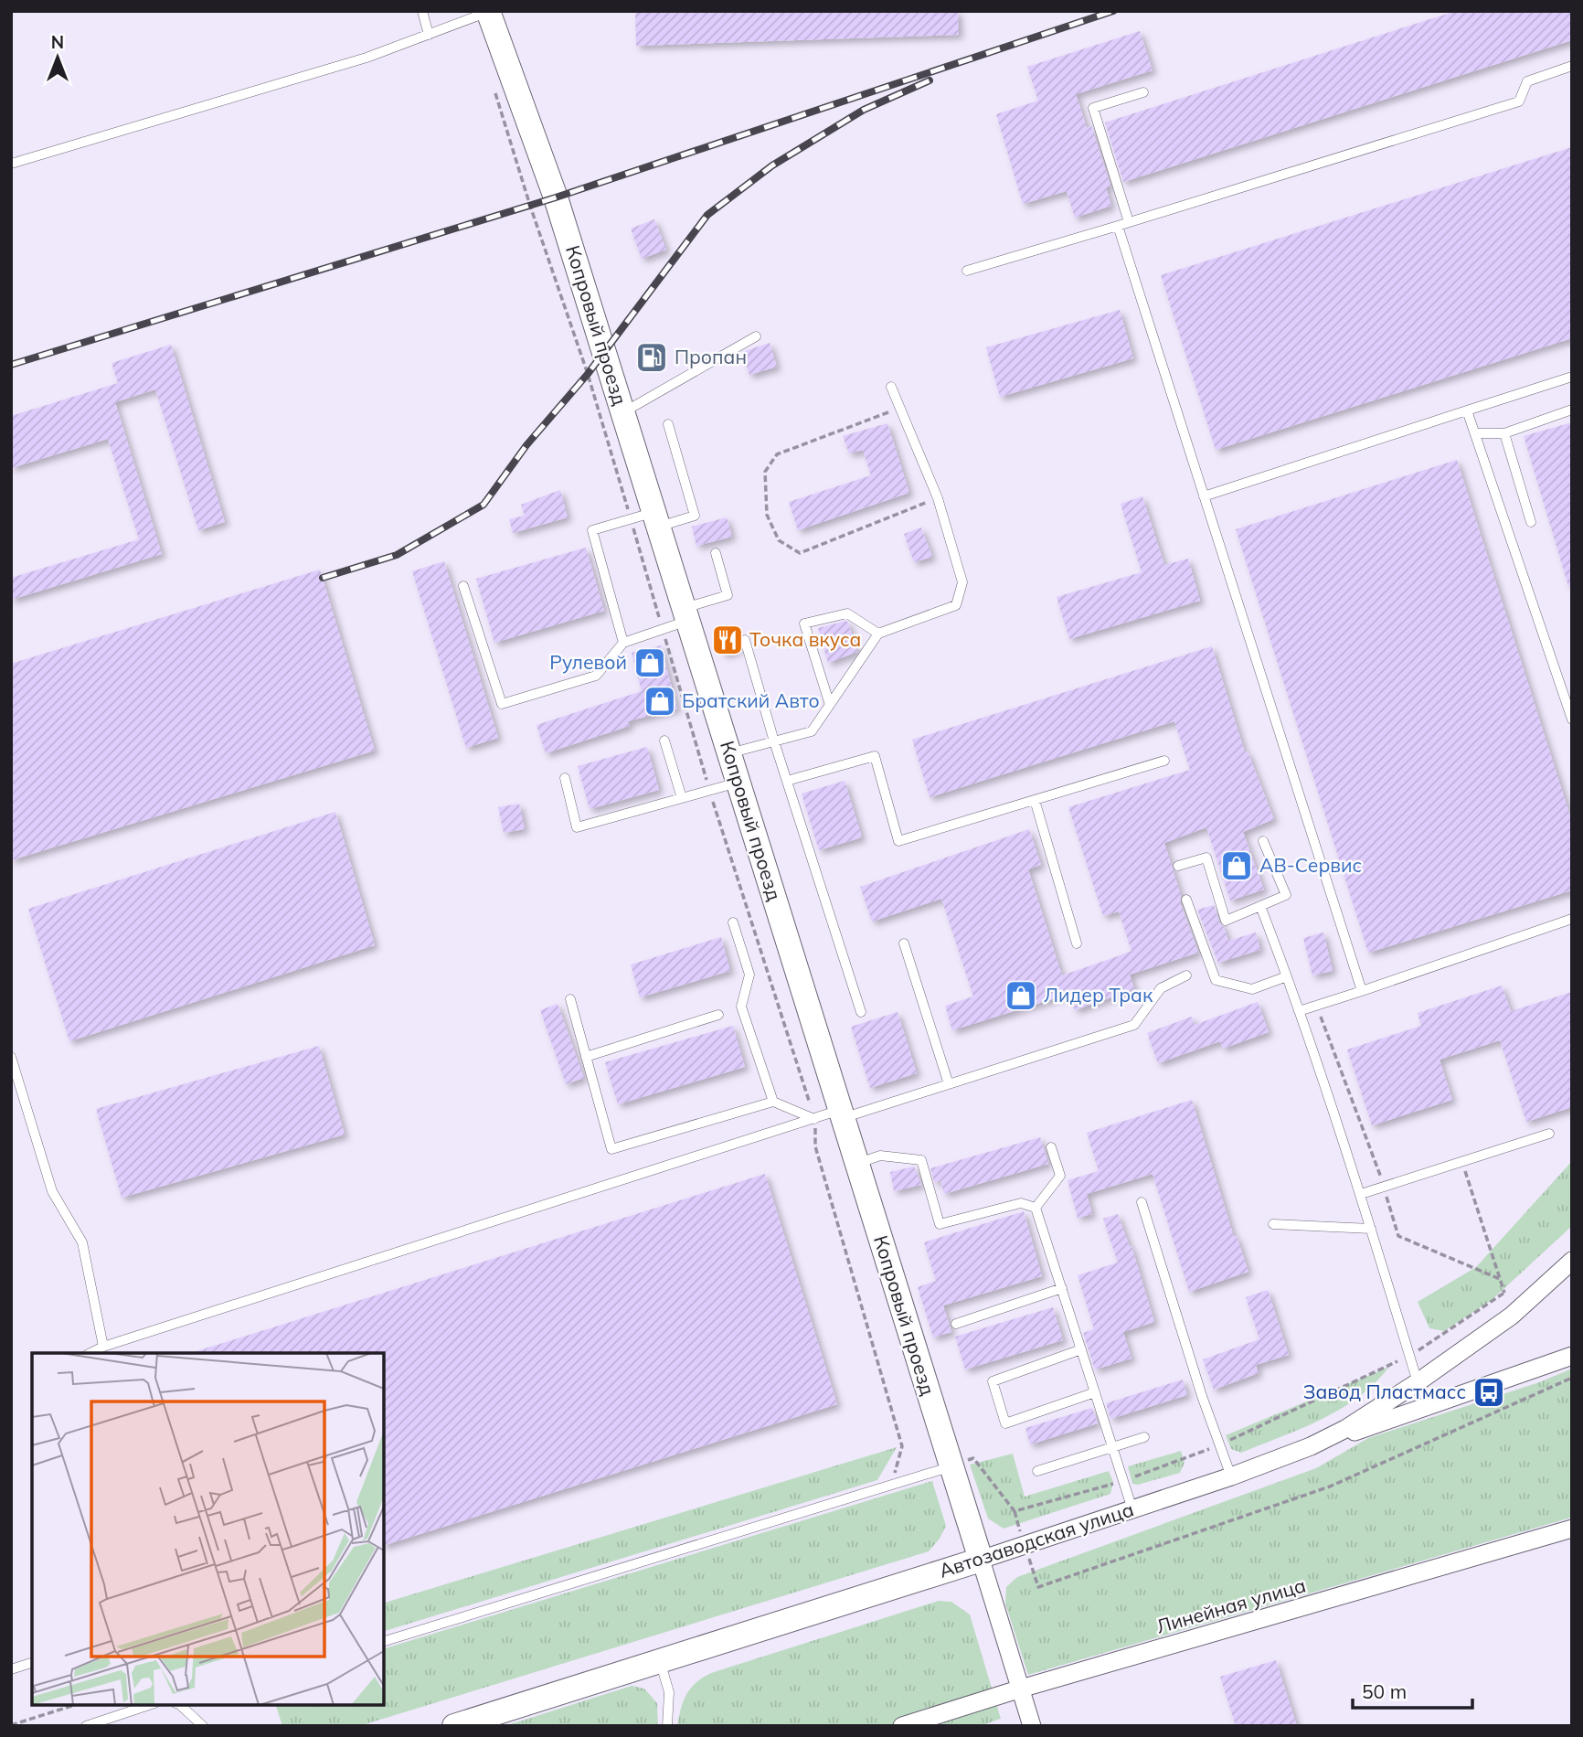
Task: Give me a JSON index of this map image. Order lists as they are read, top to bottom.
{
  "streets": {
    "main road": ["Копровый проезд", "Автозаводская улица"],
    "street": ["Линейная улица"]
  },
  "crossings": [
    ["Копровый проезд", "Автозаводская улица"]
  ],
  "places": {
    "fuel station": ["Пропан"],
    "restaurant": ["Точка вкуса"],
    "shop": [
      "Рулевой",
      "Братский Авто",
      "АВ-Сервис",
      "Лидер Трак"
    ],
    "bus stop": ["Завод Пластмасс"]
  },
  "scale_bar": "50 m",
  "north": "top"
}
